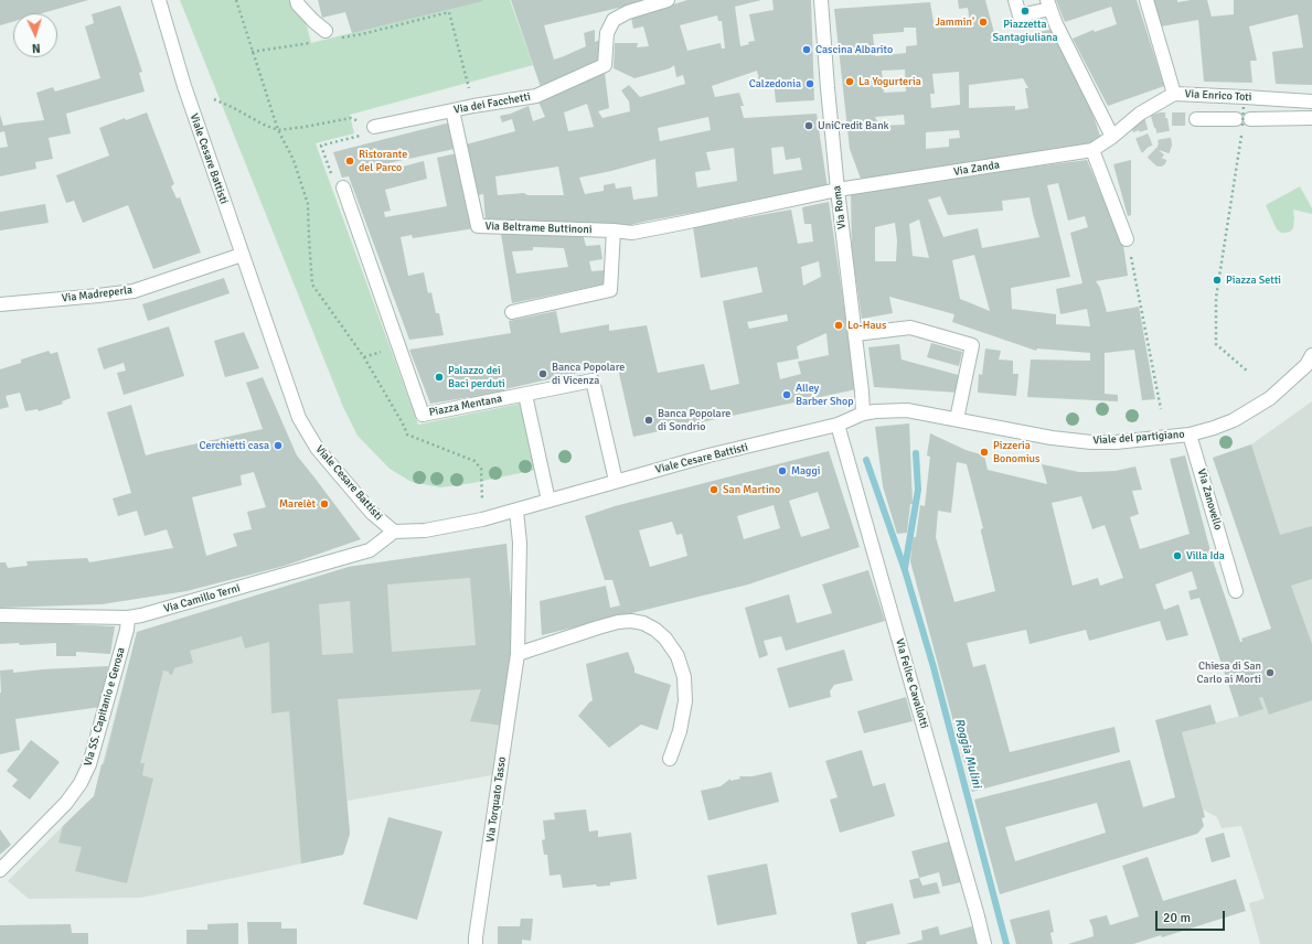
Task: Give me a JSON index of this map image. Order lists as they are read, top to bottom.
{
  "streets": {
    "street": [
      "Via Enrico Toti",
      "Via dei Facchetti",
      "Viale Cesare Battisti",
      "Via Zanda",
      "Via Roma",
      "Via Beltrame Buttinoni",
      "Via Madreperla",
      "Piazza Mentana",
      "Viale del partigiano",
      "Via Zanovello",
      "Via Camillo Terni",
      "Via Felice Cavallotti",
      "Via SS. Capitanio e Gerosa",
      "Via Torquato Tasso"
    ]
  },
  "crossings": [
    ["Via Enrico Toti", "Via Zanda"],
    ["Via dei Facchetti", "Via Beltrame Buttinoni"],
    ["Viale Cesare Battisti", "Via Madreperla"],
    ["Viale Cesare Battisti", "Piazza Mentana"],
    ["Viale Cesare Battisti", "Viale del partigiano"],
    ["Viale Cesare Battisti", "Via Camillo Terni"],
    ["Viale Cesare Battisti", "Via Felice Cavallotti"],
    ["Viale Cesare Battisti", "Via Torquato Tasso"],
    ["Via Zanda", "Via Roma"],
    ["Via Zanda", "Via Beltrame Buttinoni"],
    ["Via Roma", "Via Beltrame Buttinoni"],
    ["Via Roma", "Viale del partigiano"],
    ["Viale del partigiano", "Via Zanovello"],
    ["Viale del partigiano", "Via Felice Cavallotti"],
    ["Via Camillo Terni", "Via SS. Capitanio e Gerosa"]
  ],
  "water": ["Roggia Mulini"],
  "places": [
    "Piazzetta Santagiuliana",
    "Jammin'",
    "Cascina Albarito",
    "La Yogurteria",
    "Calzedonia",
    "UniCredit Bank",
    "Ristorante del Parco",
    "Piazza Setti",
    "Lo-Haus",
    "Banca Popolare di Vicenza",
    "Palazzo dei Baci perduti",
    "Alley Barber Shop",
    "Banca Popolare di Sondrio",
    "Cerchietti casa",
    "Pizzeria Bonomius",
    "Maggi",
    "San Martino",
    "Marelèt",
    "Villa Ida",
    "Chiesa di San Carlo ai Morti"
  ],
  "scale_bar": "20 m",
  "north": "bottom"
}
